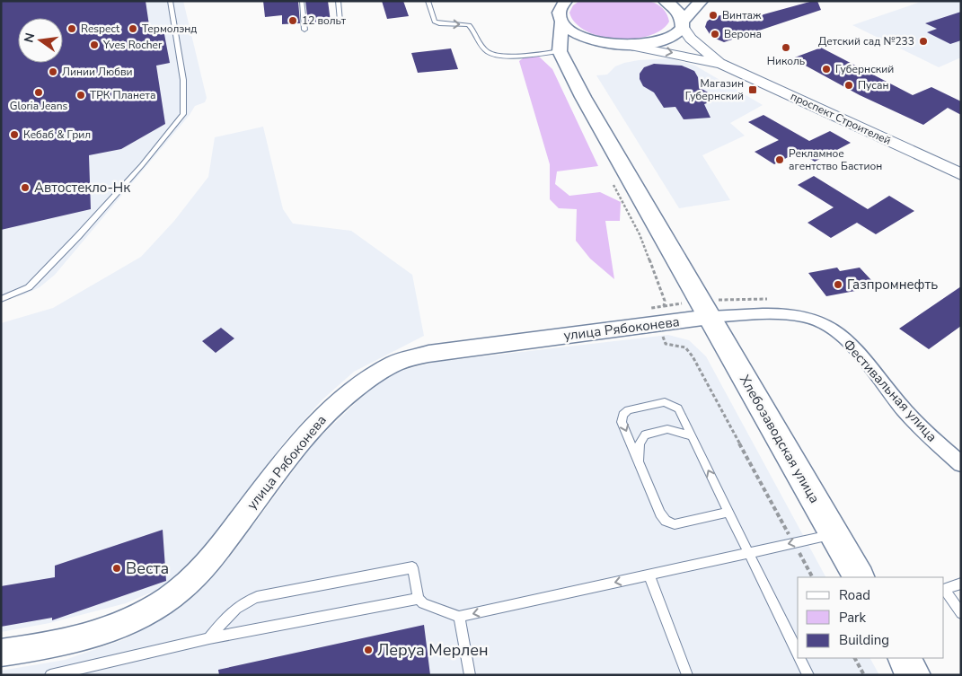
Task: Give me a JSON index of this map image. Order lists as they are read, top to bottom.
{
  "streets": {
    "main road": ["проспект Строителей", "Хлебозаводская улица"],
    "street": ["улица Рябоконева", "Фестивальная улица"]
  },
  "crossings": [
    ["улица Рябоконева", "Фестивальная улица"],
    ["улица Рябоконева", "Хлебозаводская улица"],
    ["Фестивальная улица", "Хлебозаводская улица"]
  ],
  "places": {
    "other": [
      "Винтаж",
      "12 вольт",
      "Respect",
      "Термолэнд",
      "Верона",
      "Детский сад №233",
      "Yves Rocher",
      "Николь",
      "Губернский",
      "Линии Любви",
      "Пусан",
      "Gloria Jeans",
      "ТРК Планета",
      "Кeбаб & Грил",
      "Рекламное агентство Бастион",
      "Автостекло-Нк",
      "Газпромнефть",
      "Веста",
      "Леруа Мерлен"
    ],
    "transit": ["Магазин Губернский"]
  },
  "legend": ["Road", "Park", "Building"],
  "north": "left"
}
